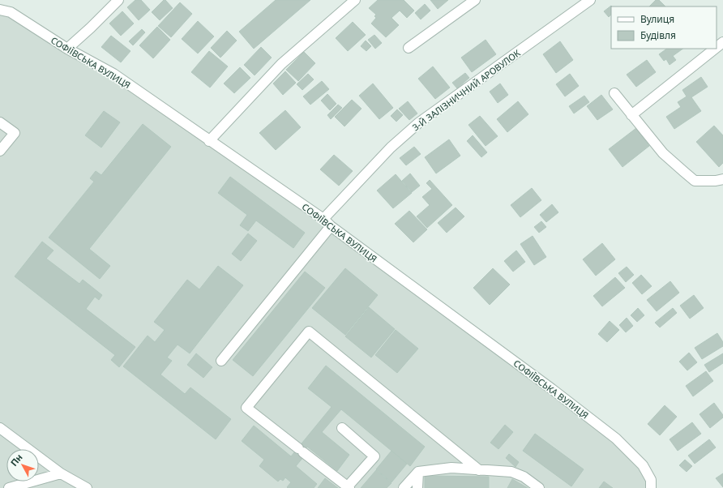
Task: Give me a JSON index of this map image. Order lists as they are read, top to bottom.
{
  "streets": {
    "street": ["СОФІЇВСЬКА ВУЛИЦЯ", "3-Й ЗАЛІЗНИЧНИЙ АРОВУЛОК"]
  },
  "crossings": [
    ["СОФІЇВСЬКА ВУЛИЦЯ", "3-Й ЗАЛІЗНИЧНИЙ АРОВУЛОК"]
  ],
  "legend": ["Вулиця", "Будівля"],
  "north": "top left"
}
